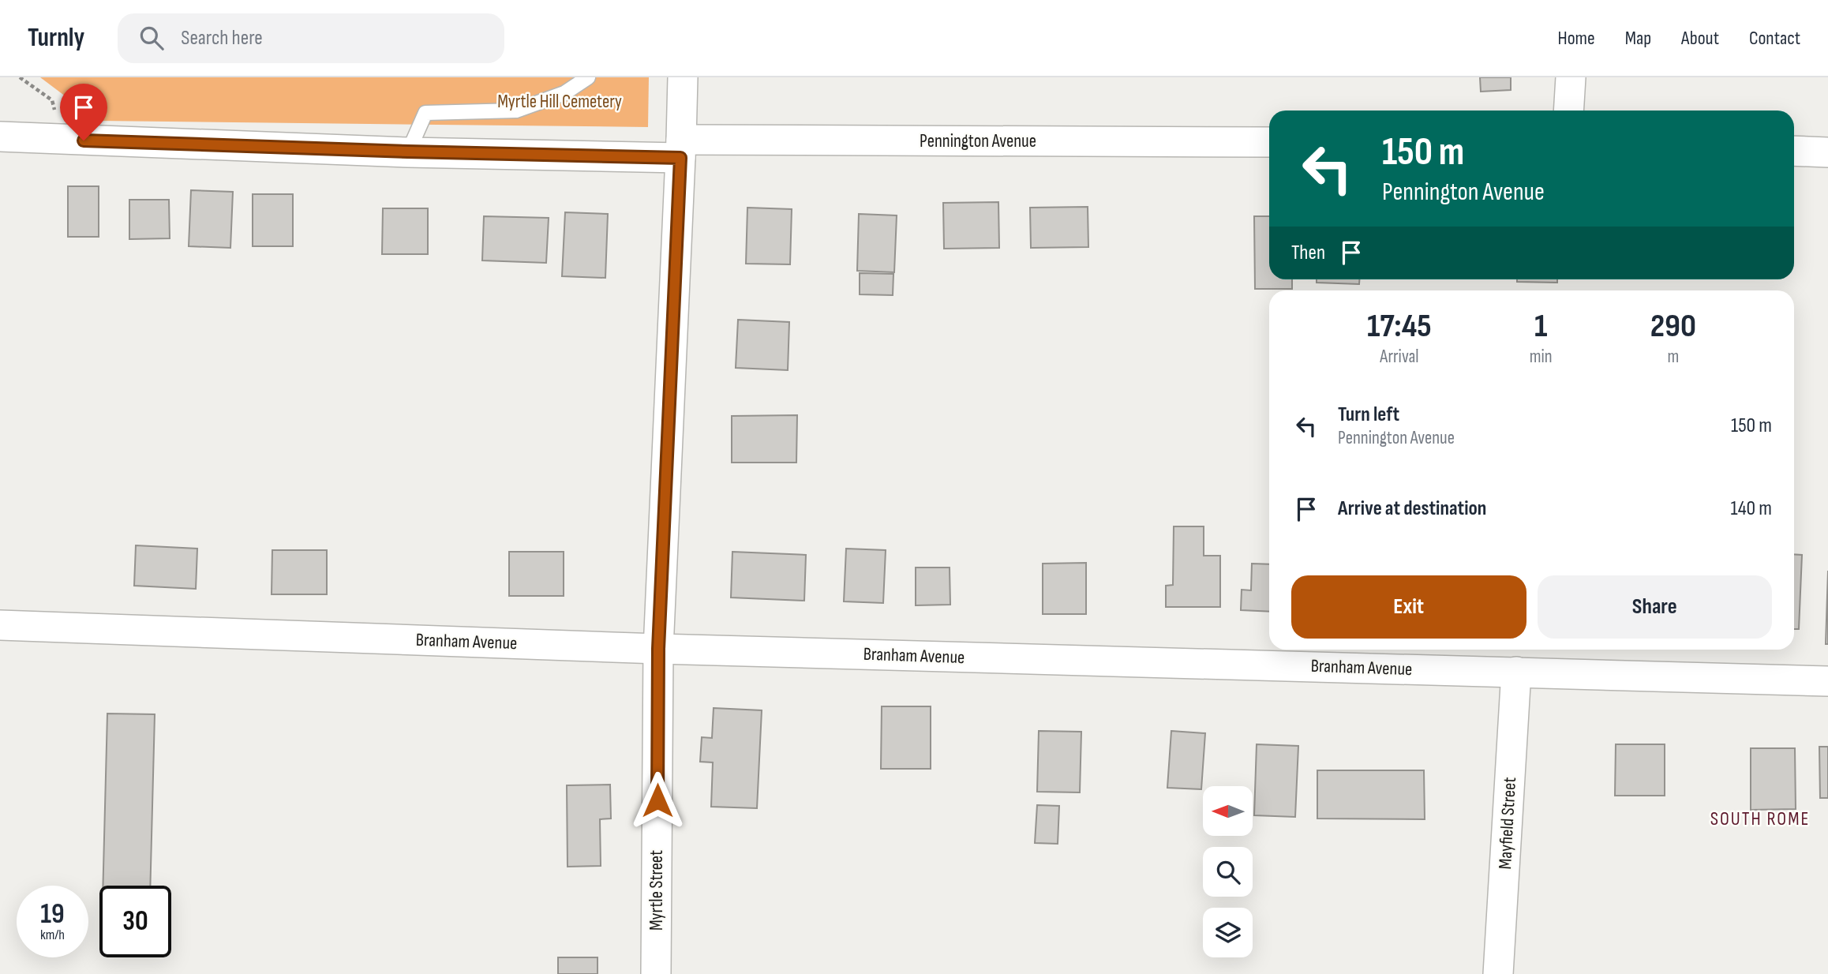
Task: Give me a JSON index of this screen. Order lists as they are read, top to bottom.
{
  "streets": {
    "street": [
      "Pennington Avenue",
      "Branham Avenue",
      "Mayfield Street",
      "Myrtle Street"
    ]
  },
  "crossings": [
    ["Pennington Avenue", "Myrtle Street"],
    ["Branham Avenue", "Mayfield Street"],
    ["Branham Avenue", "Myrtle Street"]
  ],
  "districts": ["SOUTH ROME"],
  "parks": ["Myrtle Hill Cemetery"],
  "north": "left",
  "page": {
    "header": "Turnly",
    "search": "Search here",
    "nav": [
      "Home",
      "Map",
      "About",
      "Contact"
    ],
    "turn": ["150 m", "Pennington Avenue"],
    "then": "Then",
    "eta": [
      "17:45",
      "Arrival",
      "1",
      "min",
      "290",
      "m"
    ],
    "list": [
      {
        "name": "Turn left",
        "note": "Pennington Avenue",
        "value": "150 m"
      },
      {
        "name": "Arrive at destination",
        "value": "140 m"
      }
    ],
    "buttons": ["Exit", "Share"],
    "speed": "19 km/h",
    "limit": "30"
  }
}
